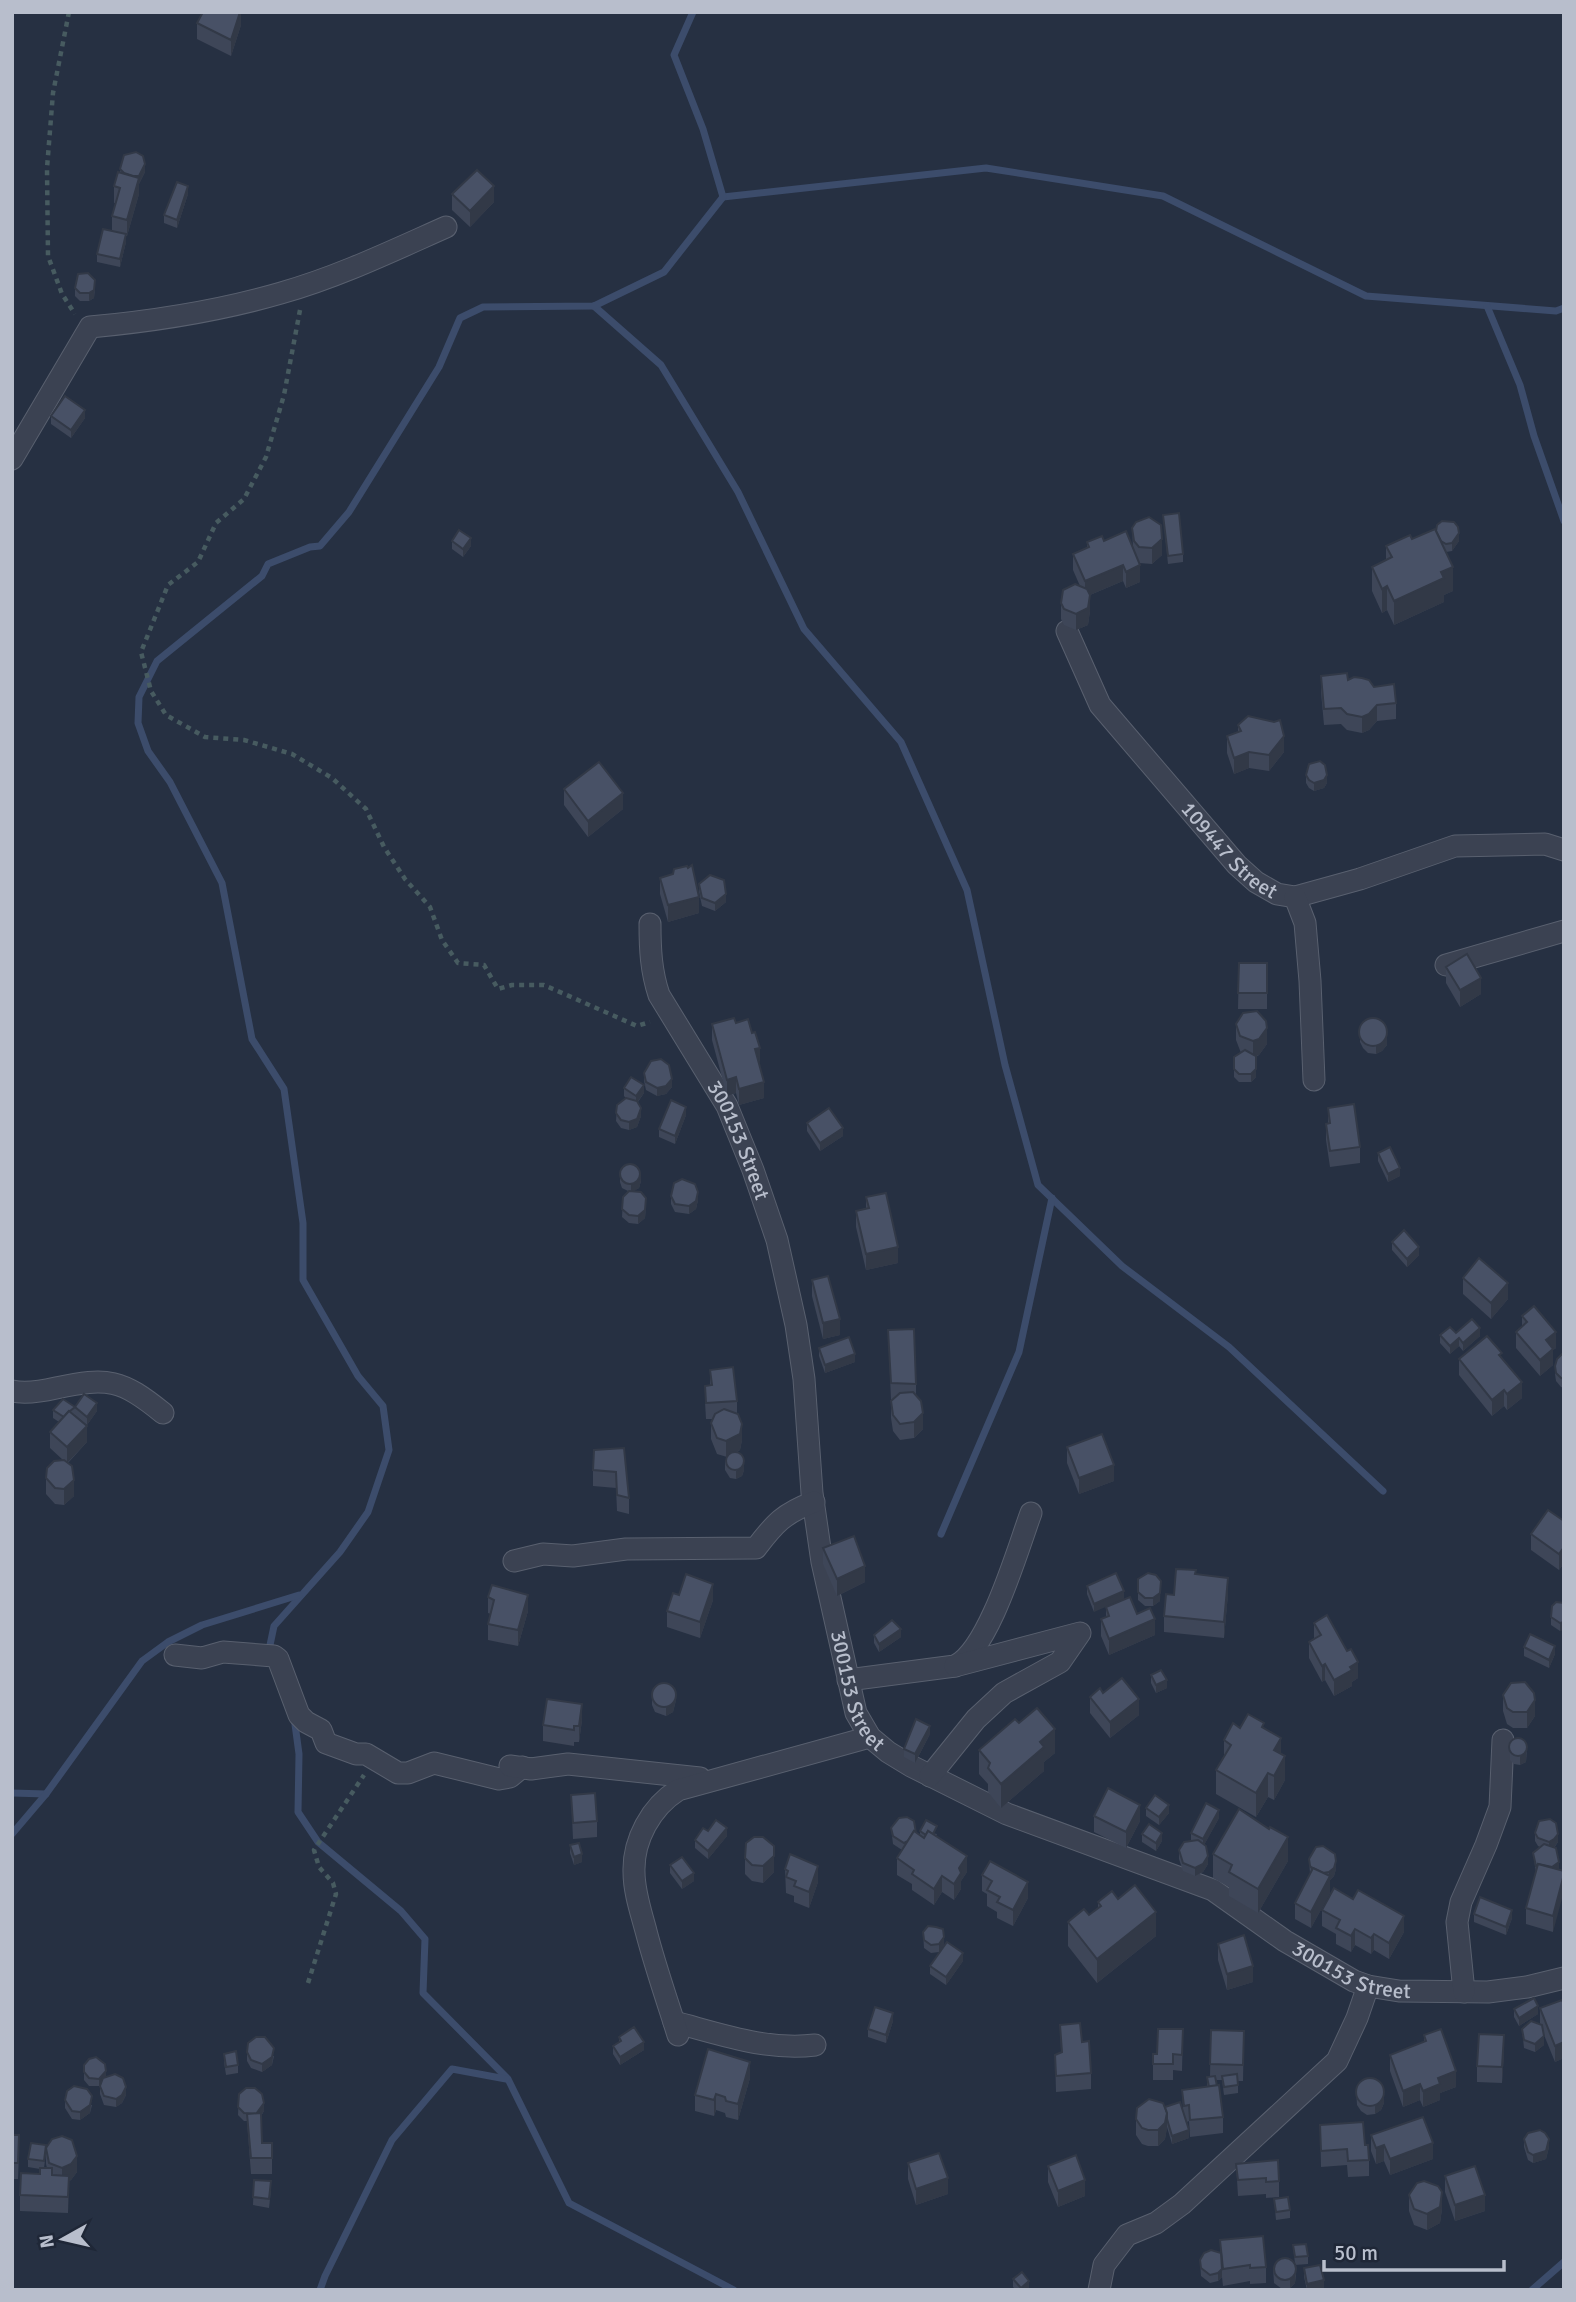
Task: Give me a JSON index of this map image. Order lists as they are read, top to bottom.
{
  "streets": {
    "street": ["109447 Street", "300153 Street"]
  },
  "scale_bar": "50 m",
  "north": "left"
}
